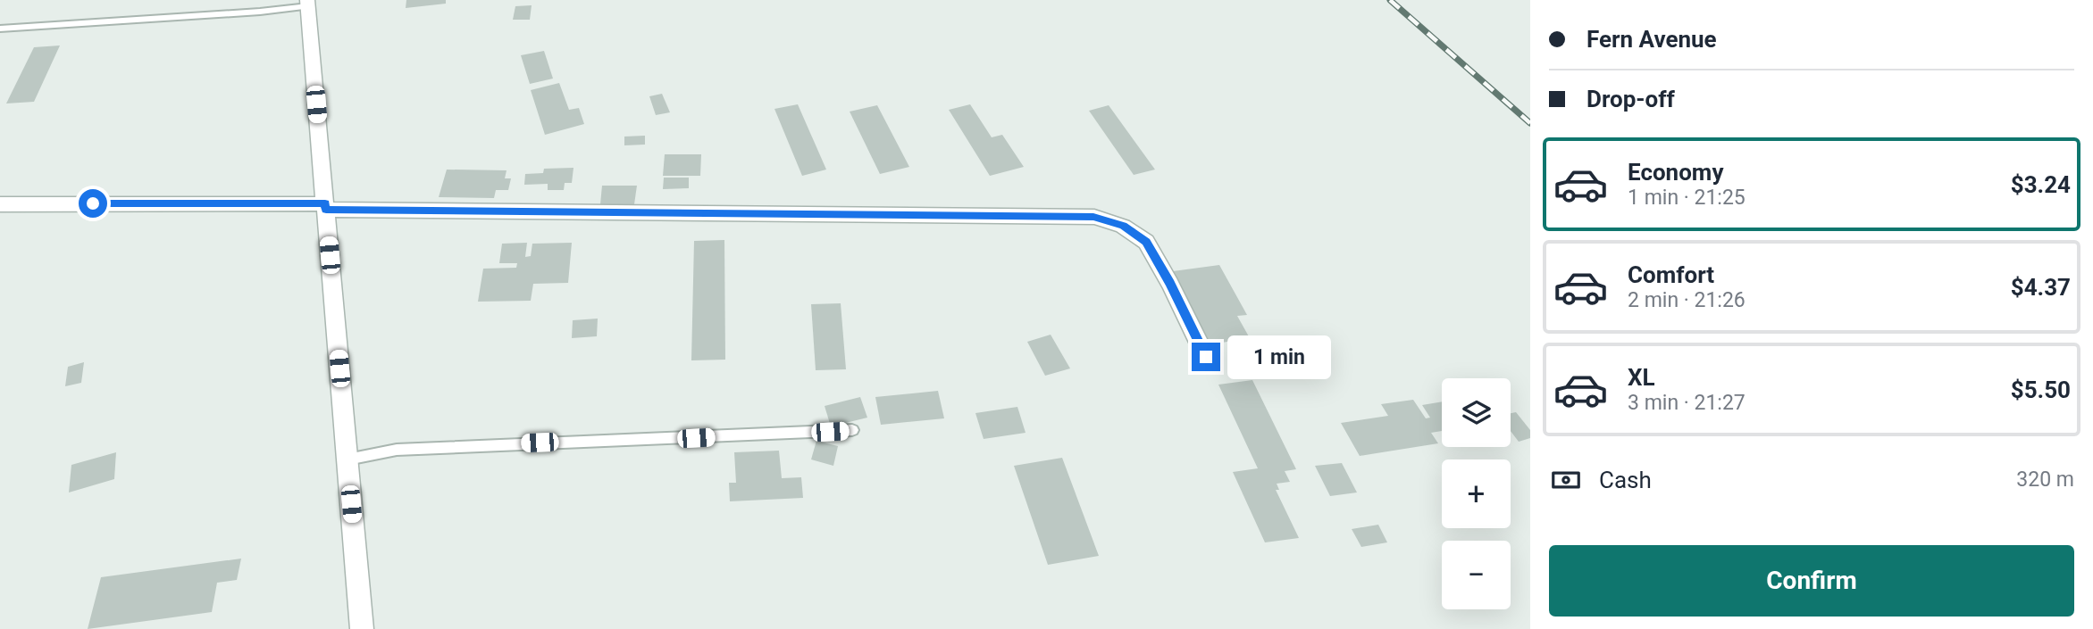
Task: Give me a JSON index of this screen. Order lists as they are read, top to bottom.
{
  "page": {
    "banner": ["Fern Avenue", "Drop-off"],
    "list": [
      {
        "name": "Economy",
        "note": "1 min · 21:25",
        "value": "$3.24"
      },
      {
        "name": "Comfort",
        "note": "2 min · 21:26",
        "value": "$4.37"
      },
      {
        "name": "XL",
        "note": "3 min · 21:27",
        "value": "$5.50"
      }
    ],
    "bubble": "1 min",
    "map_buttons": ["+", "−"],
    "pay": ["Cash", "320 m"],
    "buttons": "Confirm"
  }
}
